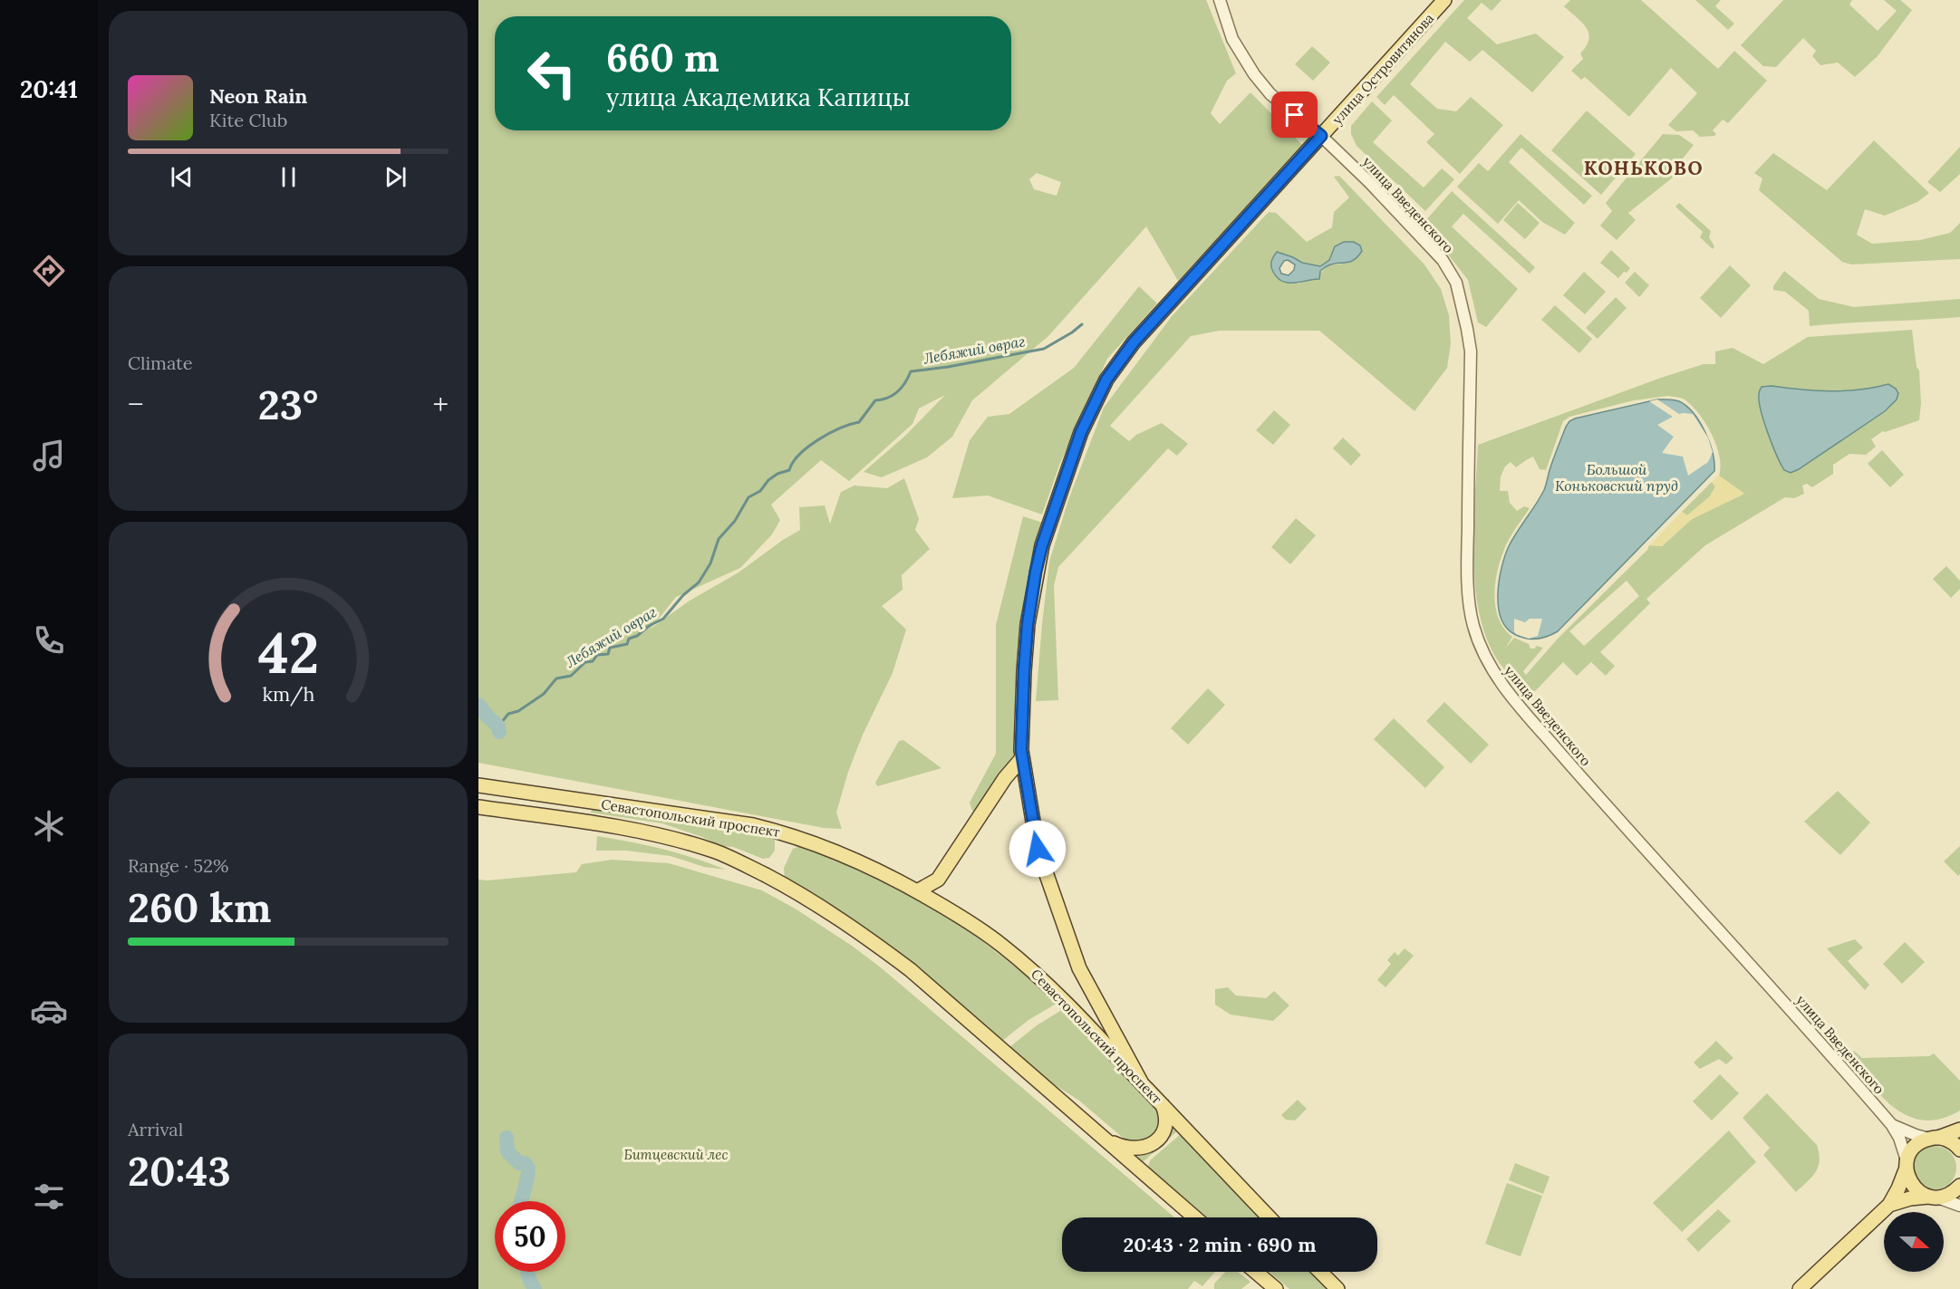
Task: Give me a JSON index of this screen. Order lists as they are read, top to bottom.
{
  "streets": {
    "main road": ["улица Островитянова", "Севастопольский проспект"],
    "street": ["улица Введенского"]
  },
  "crossings": [
    ["улица Островитянова", "улица Введенского"],
    ["улица Островитянова", "Севастопольский проспект"]
  ],
  "districts": ["КОНЬКОВО"],
  "water": ["Лебяжий овраг", "Большой Коньковский пруд"],
  "parks": ["Битцевский лес"],
  "north": "right",
  "page": {
    "tabs": "20:41",
    "turn": ["660 m", "улица Академика Капицы"],
    "song": ["Neon Rain", "Kite Club"],
    "tile": [
      "Climate",
      ["Range · 52%", "260 km"],
      ["Arrival", "20:43"]
    ],
    "heat": ["−", "23°", "+"],
    "limit": "50",
    "trip": "20:43 · 2 min · 690 m",
    "gauge": ["42", "km/h"]
  }
}
